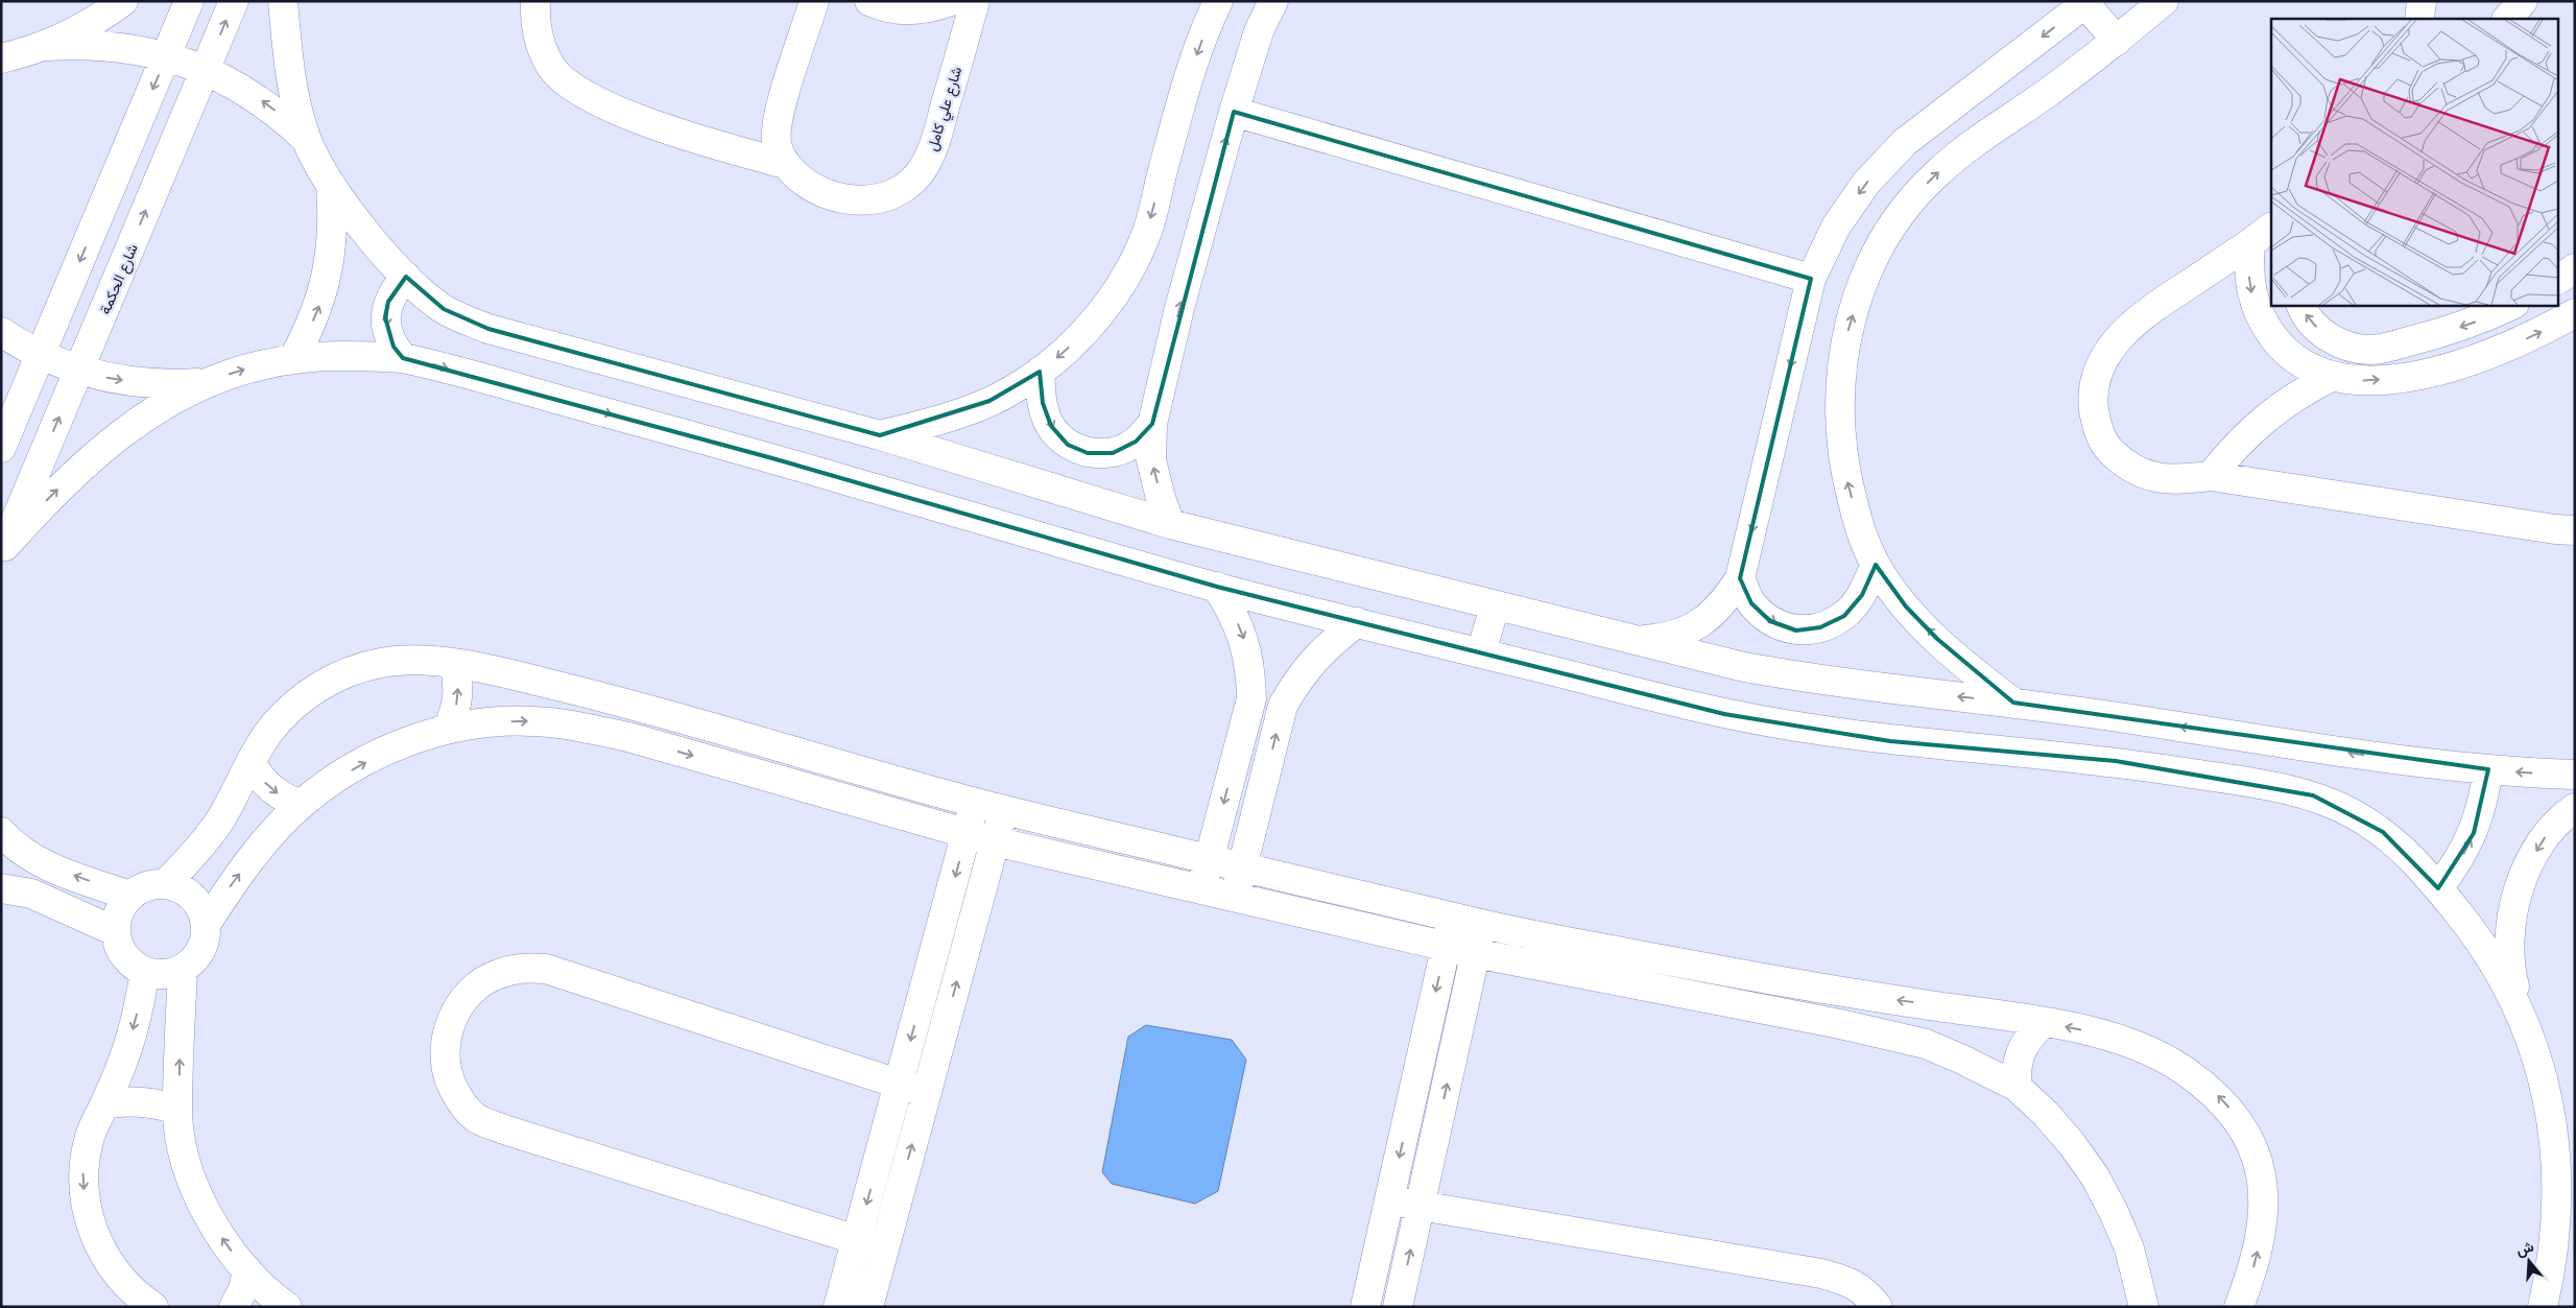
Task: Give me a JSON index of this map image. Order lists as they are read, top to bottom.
{
  "streets": {
    "street": ["شارع علي كامل", "شارع الحكمة"]
  },
  "north": "top"
}
